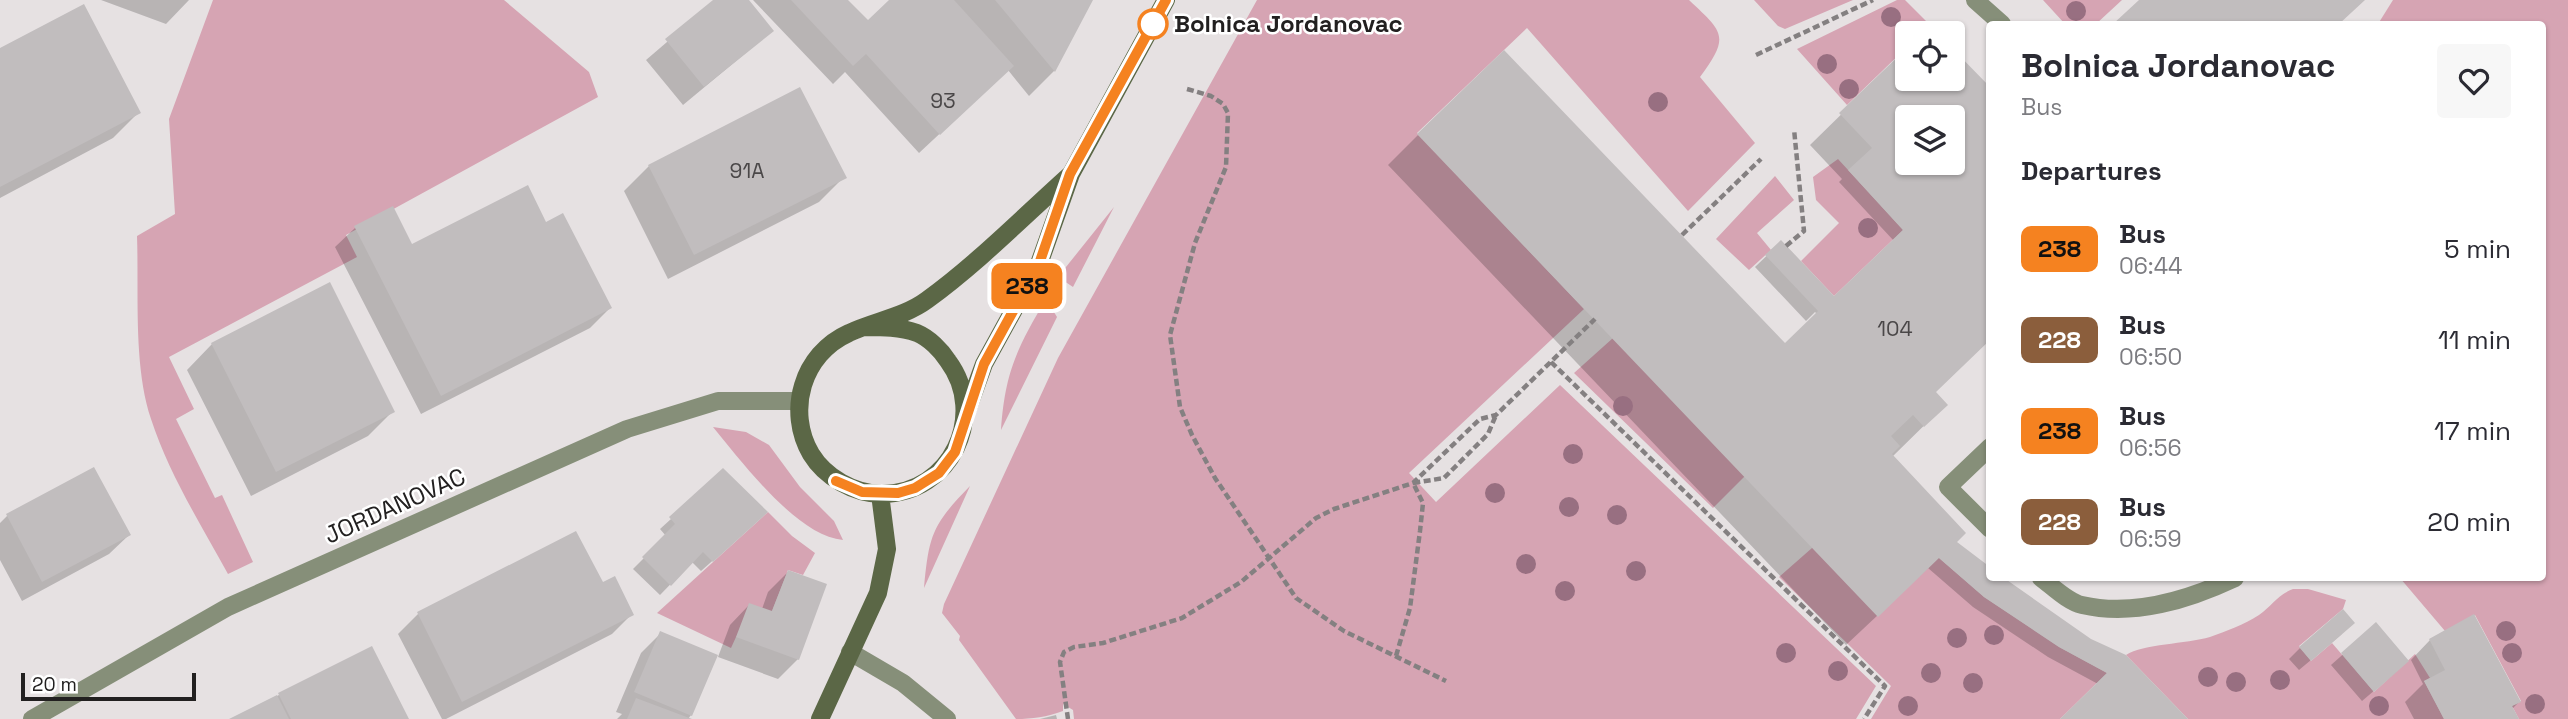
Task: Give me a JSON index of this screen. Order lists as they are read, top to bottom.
{
  "streets": {
    "street": ["JORDANOVAC"]
  },
  "places": ["Bolnica Jordanovac"],
  "lines": ["bus line 238"],
  "house_numbers": ["93", "91A", "104"],
  "scale_bar": "20 m",
  "page": {
    "on_map": "238",
    "heading": [
      ["Bolnica Jordanovac", "Bus"],
      "Departures"
    ],
    "list": [
      {
        "mark": "238",
        "name": "Bus",
        "note": "06:44",
        "value": "5 min"
      },
      {
        "mark": "228",
        "name": "Bus",
        "note": "06:50",
        "value": "11 min"
      },
      {
        "mark": "238",
        "name": "Bus",
        "note": "06:56",
        "value": "17 min"
      },
      {
        "mark": "228",
        "name": "Bus",
        "note": "06:59",
        "value": "20 min"
      }
    ],
    "scale": "20 m"
  }
}
